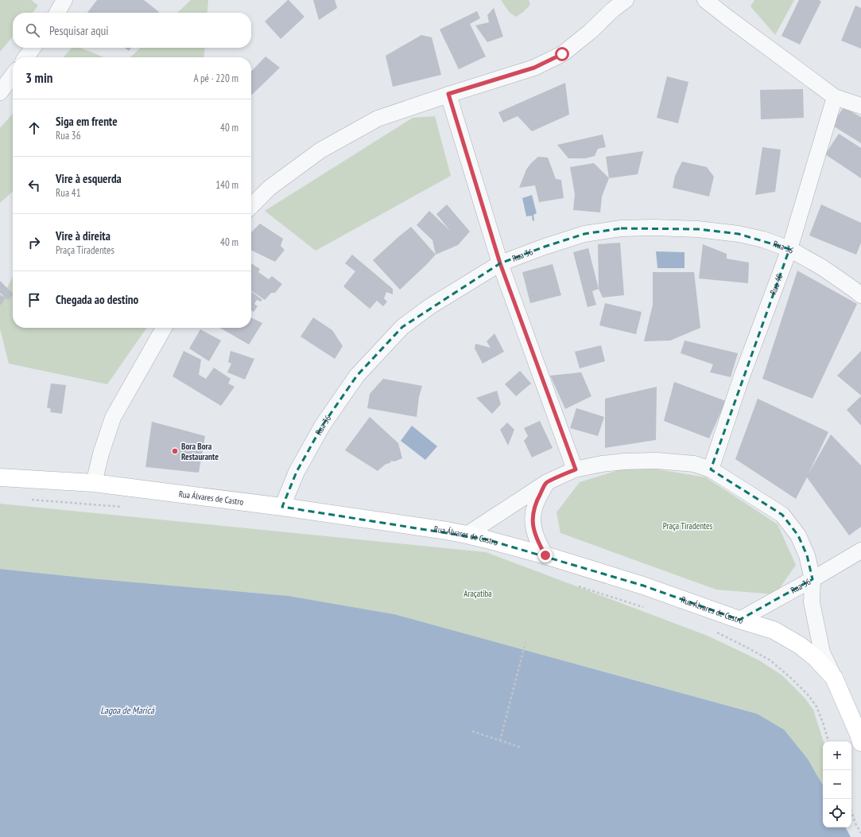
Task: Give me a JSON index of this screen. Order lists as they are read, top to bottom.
{
  "streets": {
    "street": ["Rua 36", "Rua 40", "Rua Álvares de Castro"]
  },
  "crossings": [
    ["Rua 36", "Rua 40"],
    ["Rua 36", "Rua Álvares de Castro"]
  ],
  "water": ["Lagoa de Maricá"],
  "parks": ["Praça Tiradentes", "Araçatiba"],
  "places": ["Bora Bora Restaurante"],
  "page": {
    "search": "Pesquisar aqui",
    "heading": ["3 min", "A pé · 220 m"],
    "list": [
      ["Siga em frente", "Rua 36", "40 m"],
      ["Vire à esquerda", "Rua 41", "140 m"],
      ["Vire à direita", "Praça Tiradentes", "40 m"],
      "Chegada ao destino"
    ],
    "map_buttons": ["+", "−"]
  }
}
